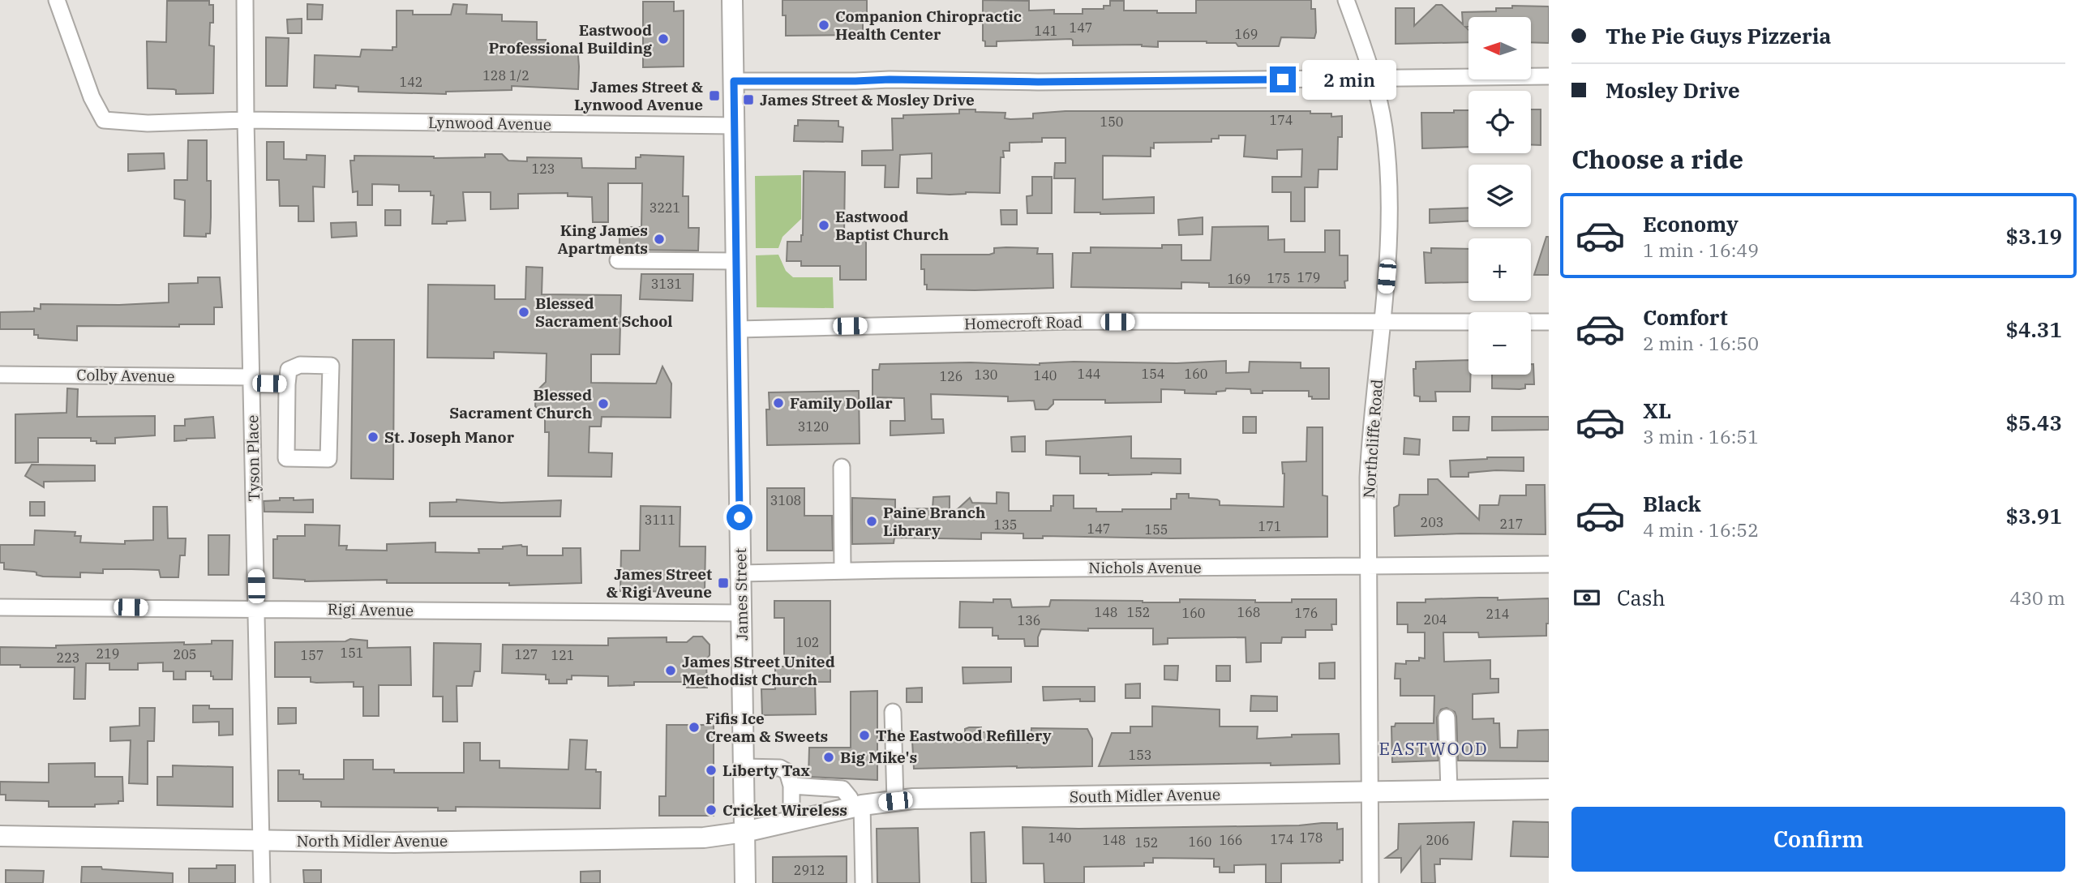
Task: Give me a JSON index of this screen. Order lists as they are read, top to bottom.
{
  "streets": {
    "main road": ["James Street", "South Midler Avenue", "North Midler Avenue"],
    "street": [
      "Lynwood Avenue",
      "Homecroft Road",
      "Colby Avenue",
      "Northcliffe Road",
      "Tyson Place",
      "Nichols Avenue",
      "Rigi Avenue"
    ]
  },
  "crossings": [
    ["Lynwood Avenue", "Tyson Place"],
    ["Lynwood Avenue", "James Street"],
    ["Homecroft Road", "Northcliffe Road"],
    ["Homecroft Road", "James Street"],
    ["Colby Avenue", "Tyson Place"],
    ["Northcliffe Road", "Nichols Avenue"],
    ["Northcliffe Road", "South Midler Avenue"],
    ["Tyson Place", "Rigi Avenue"],
    ["Tyson Place", "North Midler Avenue"],
    ["Nichols Avenue", "James Street"],
    ["James Street", "Rigi Avenue"],
    ["James Street", "South Midler Avenue"],
    ["James Street", "North Midler Avenue"],
    ["South Midler Avenue", "North Midler Avenue"]
  ],
  "districts": ["EASTWOOD"],
  "places": {
    "other": [
      "Companion Chiropractic Health Center",
      "Eastwood Professional Building",
      "Eastwood Baptist Church",
      "King James Apartments",
      "Blessed Sacrament School",
      "Family Dollar",
      "Blessed Sacrament Church",
      "St. Joseph Manor",
      "Paine Branch Library",
      "James Street United Methodist Church",
      "Fifis Ice Cream & Sweets",
      "The Eastwood Refillery",
      "Big Mike's",
      "Liberty Tax",
      "Cricket Wireless"
    ],
    "transit": ["James Street & Lynwood Avenue", "James Street & Mosley Drive", "James Street & Rigi Aveune"]
  },
  "house_numbers": [
    "147",
    "141",
    "169",
    "128 1/2",
    "142",
    "174",
    "150",
    "123",
    "3221",
    "179",
    "175",
    "169",
    "3131",
    "144",
    "154",
    "160",
    "130",
    "140",
    "126",
    "3120",
    "3108",
    "3111",
    "203",
    "217",
    "135",
    "171",
    "147",
    "155",
    "148",
    "152",
    "168",
    "160",
    "176",
    "214",
    "204",
    "136",
    "102",
    "151",
    "219",
    "205",
    "127",
    "157",
    "121",
    "223",
    "153",
    "140",
    "178",
    "174",
    "148",
    "166",
    "206",
    "160",
    "152",
    "2912"
  ],
  "north": "left",
  "page": {
    "banner": ["The Pie Guys Pizzeria", "Mosley Drive"],
    "map_buttons": ["+", "−"],
    "bubble": "2 min",
    "heading": "Choose a ride",
    "list": [
      {
        "name": "Economy",
        "note": "1 min · 16:49",
        "value": "$3.19"
      },
      {
        "name": "Comfort",
        "note": "2 min · 16:50",
        "value": "$4.31"
      },
      {
        "name": "XL",
        "note": "3 min · 16:51",
        "value": "$5.43"
      },
      {
        "name": "Black",
        "note": "4 min · 16:52",
        "value": "$3.91"
      }
    ],
    "pay": ["Cash", "430 m"],
    "buttons": "Confirm"
  }
}
